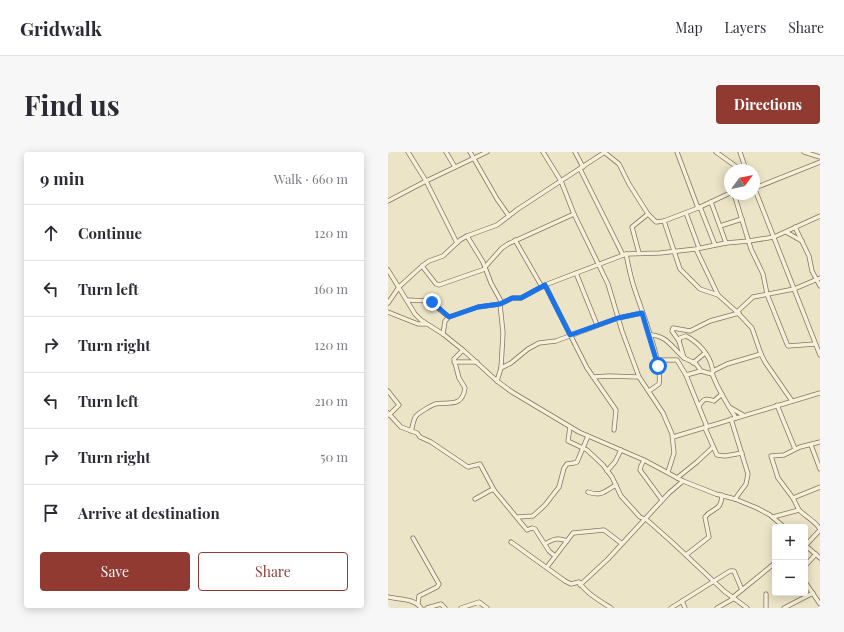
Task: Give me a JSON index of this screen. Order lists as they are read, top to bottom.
{
  "north": "top right",
  "page": {
    "header": "Gridwalk",
    "nav": ["Map", "Layers", "Share"],
    "buttons": [
      "Directions",
      ["Save", "Share"]
    ],
    "title": "Find us",
    "heading": ["9 min", "Walk · 660 m"],
    "list": [
      ["Continue", "120 m"],
      ["Turn left", "160 m"],
      ["Turn right", "120 m"],
      ["Turn left", "210 m"],
      ["Turn right", "50 m"],
      "Arrive at destination"
    ],
    "map_buttons": ["+", "−"]
  }
}
